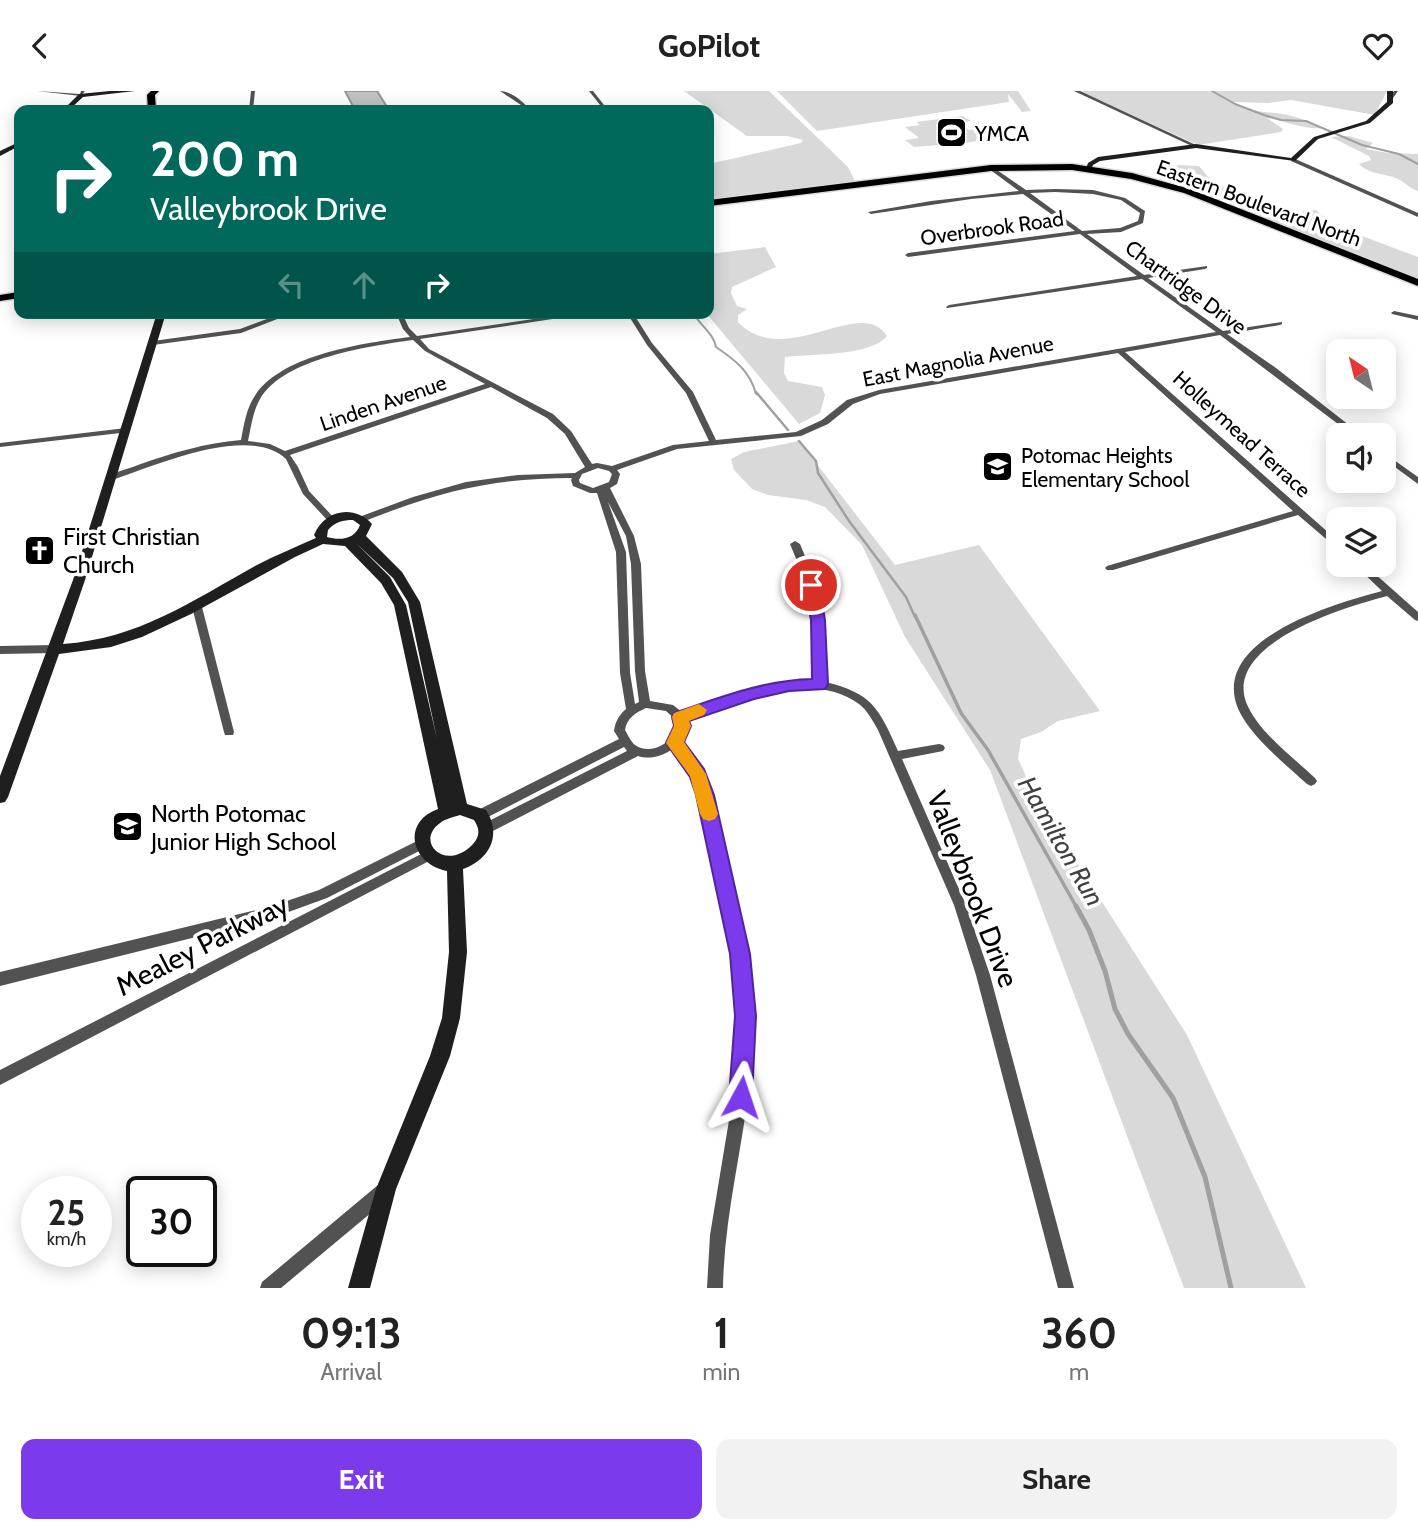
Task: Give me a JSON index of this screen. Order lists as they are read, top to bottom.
{
  "streets": {
    "main road": ["Eastern Boulevard North"],
    "street": [
      "Overbrook Road",
      "Chartridge Drive",
      "East Magnolia Avenue",
      "Linden Avenue",
      "Holleymead Terrace",
      "Valleybrook Drive",
      "Mealey Parkway"
    ]
  },
  "crossings": [
    ["Eastern Boulevard North", "Chartridge Drive"],
    ["Overbrook Road", "Chartridge Drive"],
    ["Chartridge Drive", "East Magnolia Avenue"],
    ["East Magnolia Avenue", "Holleymead Terrace"]
  ],
  "water": ["Hamilton Run"],
  "places": {
    "sports": ["YMCA"],
    "school or university": ["Potomac Heights Elementary School", "North Potomac Junior High School"],
    "church": ["First Christian Church"]
  },
  "north": "top left",
  "page": {
    "header": "GoPilot",
    "turn": ["200 m", "Valleybrook Drive"],
    "speed": "25 km/h",
    "limit": "30",
    "eta": [
      "09:13",
      "Arrival",
      "1",
      "min",
      "360",
      "m"
    ],
    "buttons": ["Exit", "Share"]
  }
}
